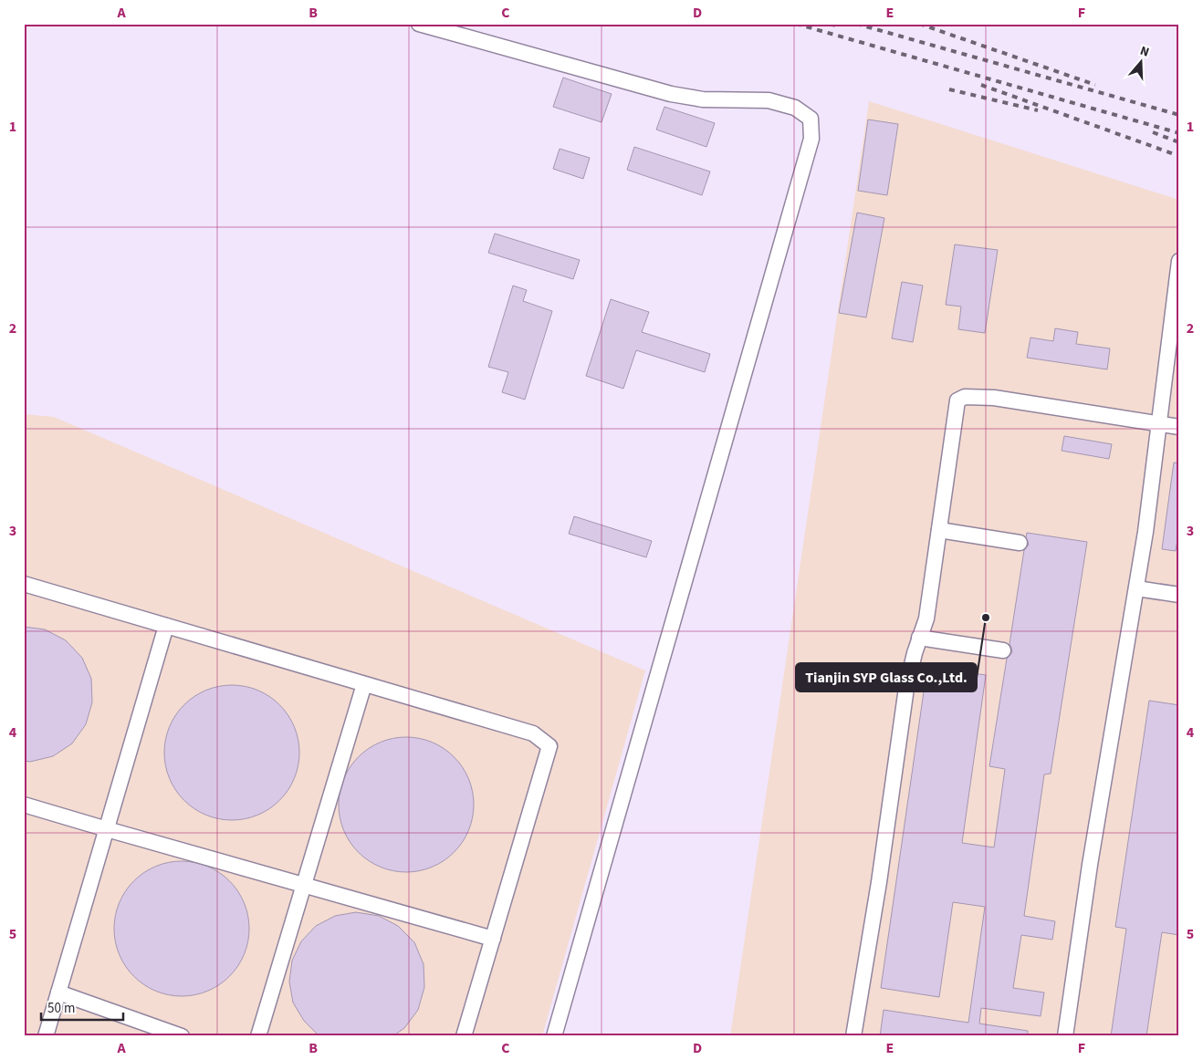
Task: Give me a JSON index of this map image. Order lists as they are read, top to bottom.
{
  "places": ["Tianjin SYP Glass Co.,Ltd."],
  "scale_bar": "50 m",
  "north": "top",
  "grid": {
    "columns": [
      "A",
      "B",
      "C",
      "D",
      "E",
      "F"
    ],
    "rows": [
      "1",
      "2",
      "3",
      "4",
      "5"
    ]
  }
}
